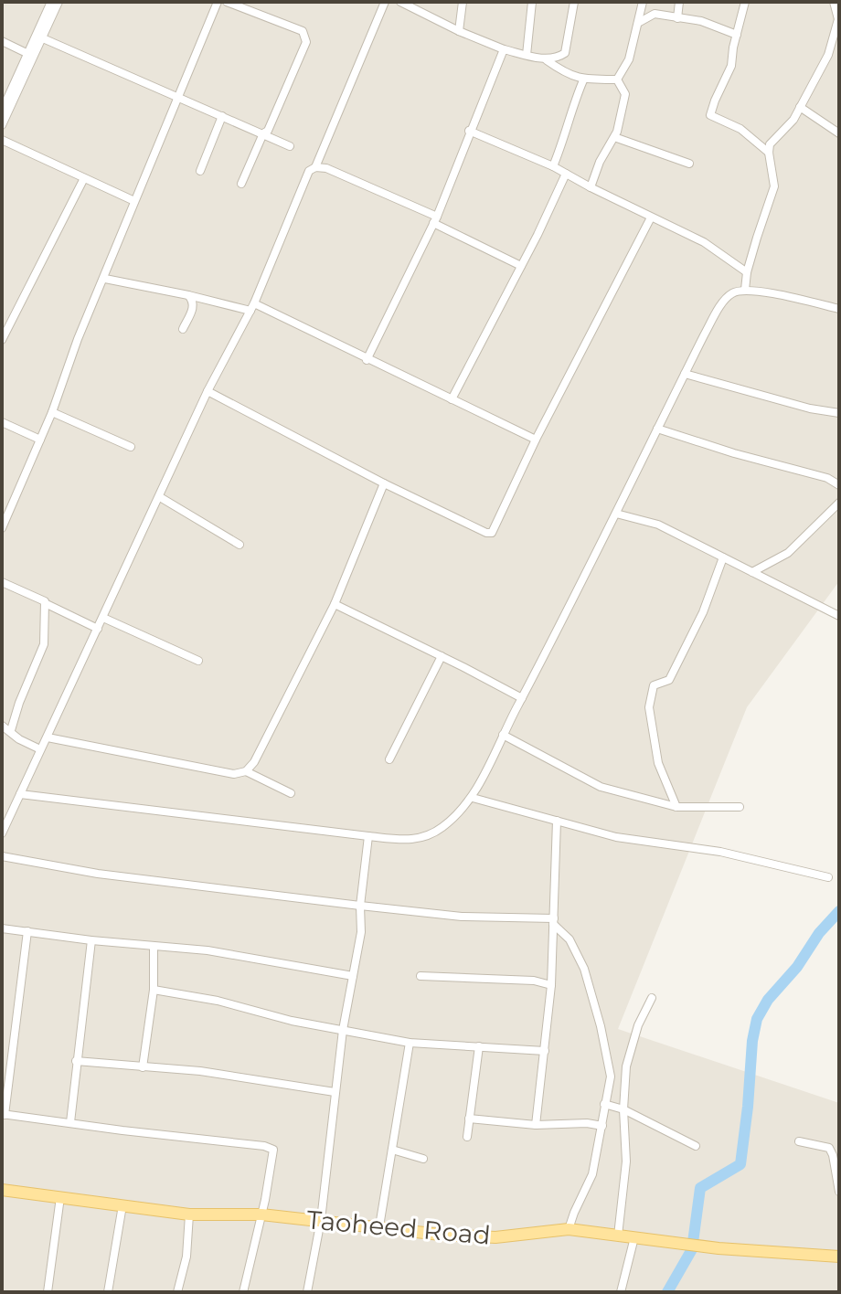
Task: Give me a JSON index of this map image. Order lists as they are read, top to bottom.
{
  "streets": {
    "main road": ["Taoheed Road"]
  }
}
